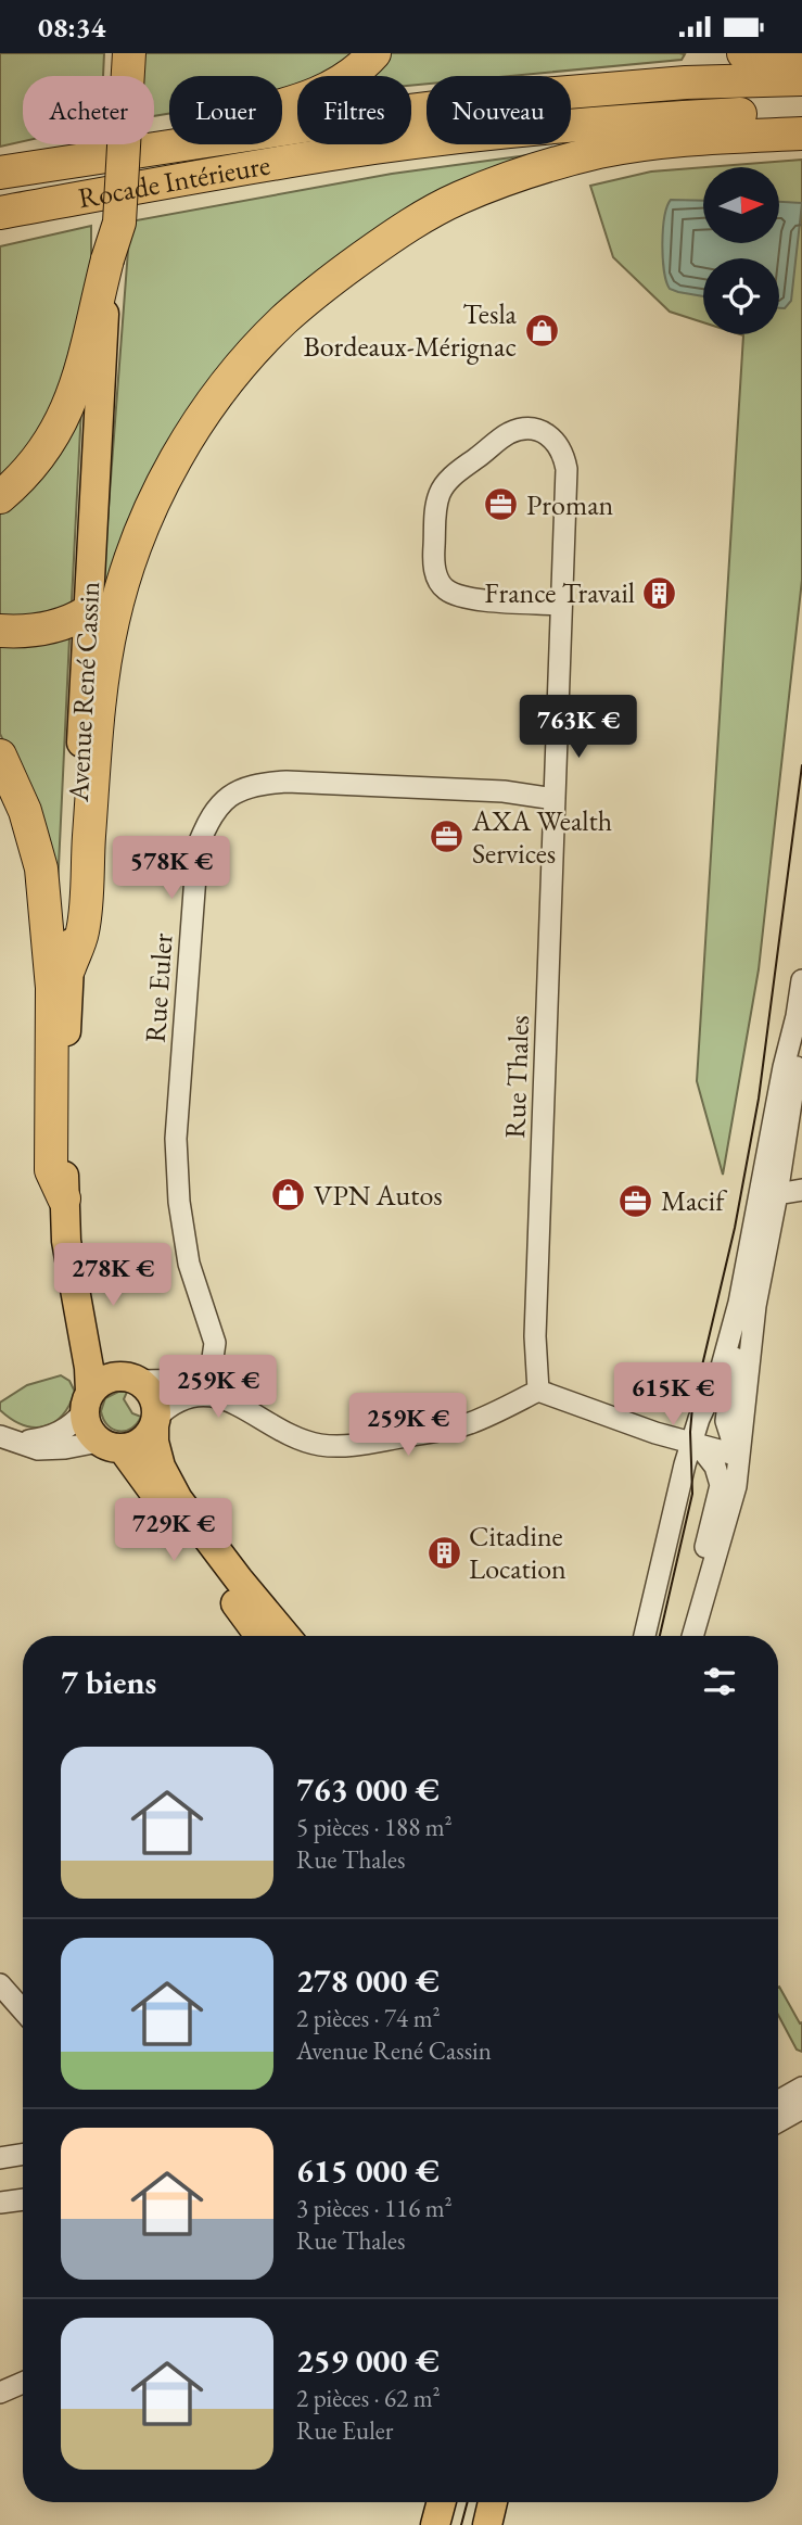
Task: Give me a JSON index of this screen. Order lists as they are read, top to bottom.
{
  "streets": {
    "highway": ["Rocade Intérieure"],
    "main road": ["Avenue René Cassin"],
    "street": ["Rue Euler", "Rue Thales"]
  },
  "crossings": [
    ["Rue Euler", "Rue Thales"]
  ],
  "places": {
    "shop": ["Tesla Bordeaux-Mérignac", "VPN Autos"],
    "office": ["Proman", "AXA Wealth Services", "Macif"],
    "building": ["France Travail", "Citadine Location"]
  },
  "north": "right",
  "page": {
    "status": "08:34",
    "chip": [
      "Acheter",
      "Louer",
      "Filtres",
      "Nouveau"
    ],
    "price": [
      "763K €",
      "578K €",
      "278K €",
      "259K €",
      "615K €",
      "259K €",
      "729K €"
    ],
    "heading": "7 biens",
    "list": [
      {
        "name": "763 000 €",
        "note": "5 pièces · 188 m² · Rue Thales"
      },
      {
        "name": "278 000 €",
        "note": "2 pièces · 74 m² · Avenue René Cassin"
      },
      {
        "name": "615 000 €",
        "note": "3 pièces · 116 m² · Rue Thales"
      },
      {
        "name": "259 000 €",
        "note": "2 pièces · 62 m² · Rue Euler"
      }
    ]
  }
}
